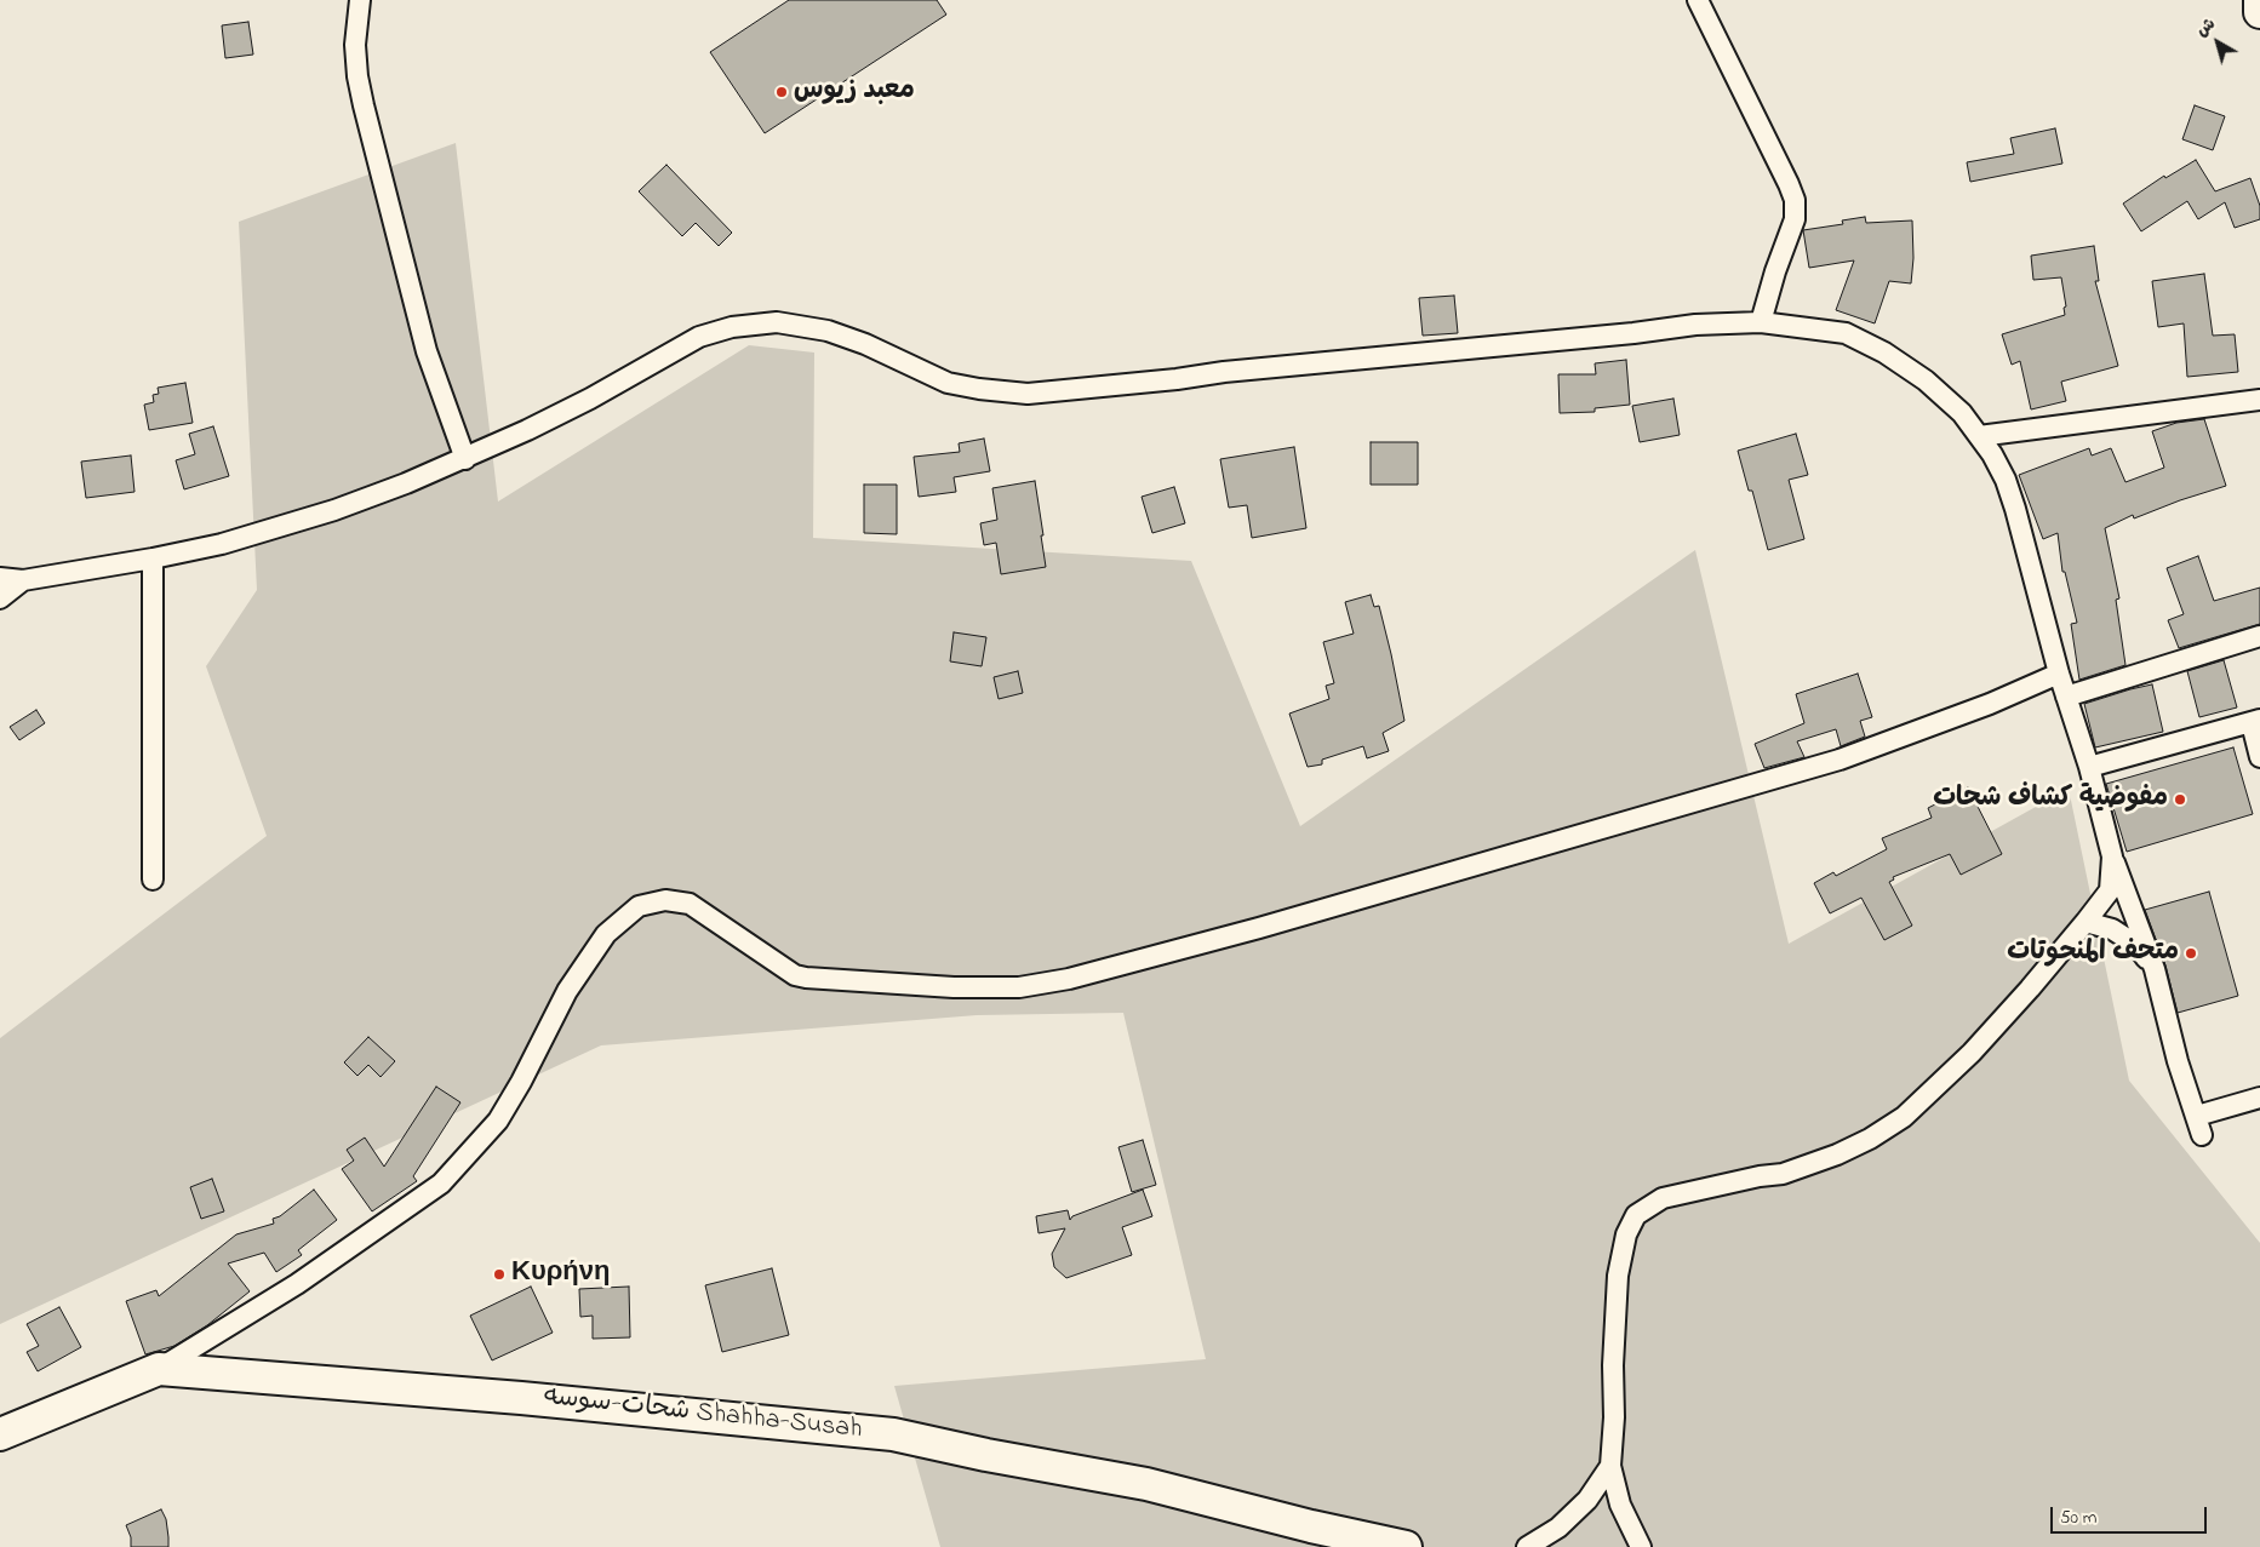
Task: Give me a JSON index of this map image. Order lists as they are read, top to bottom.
{
  "streets": {
    "main road": ["شحات-سوسه Shahha-Susah"]
  },
  "places": [
    "معبد زيوس",
    "مفوضية كشاف شحات",
    "متحف المنحوتات",
    "Κυρήνη"
  ],
  "scale_bar": "50 m",
  "north": "top left"
}
